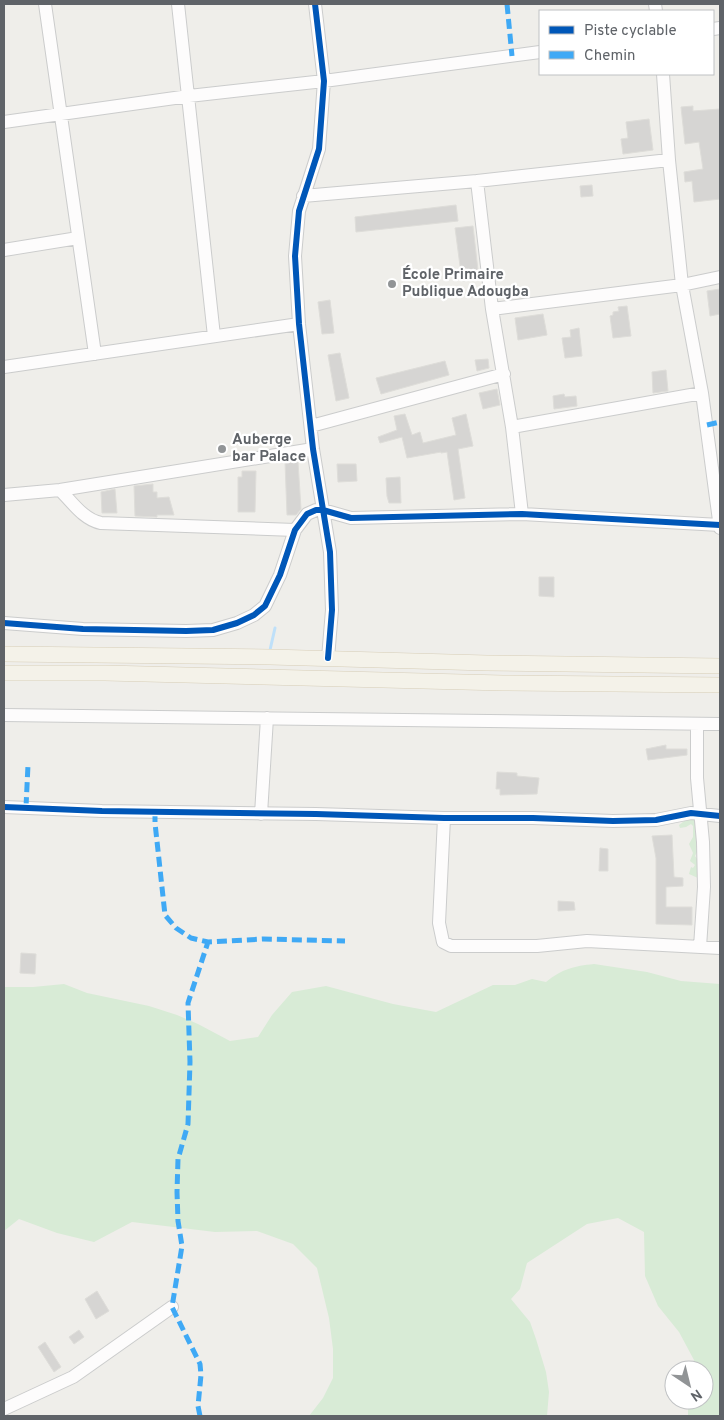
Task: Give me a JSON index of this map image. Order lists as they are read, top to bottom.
{
  "places": ["École Primaire Publique Adougba", "Auberge bar Palace"],
  "legend": ["Piste cyclable", "Chemin"],
  "north": "bottom right"
}
